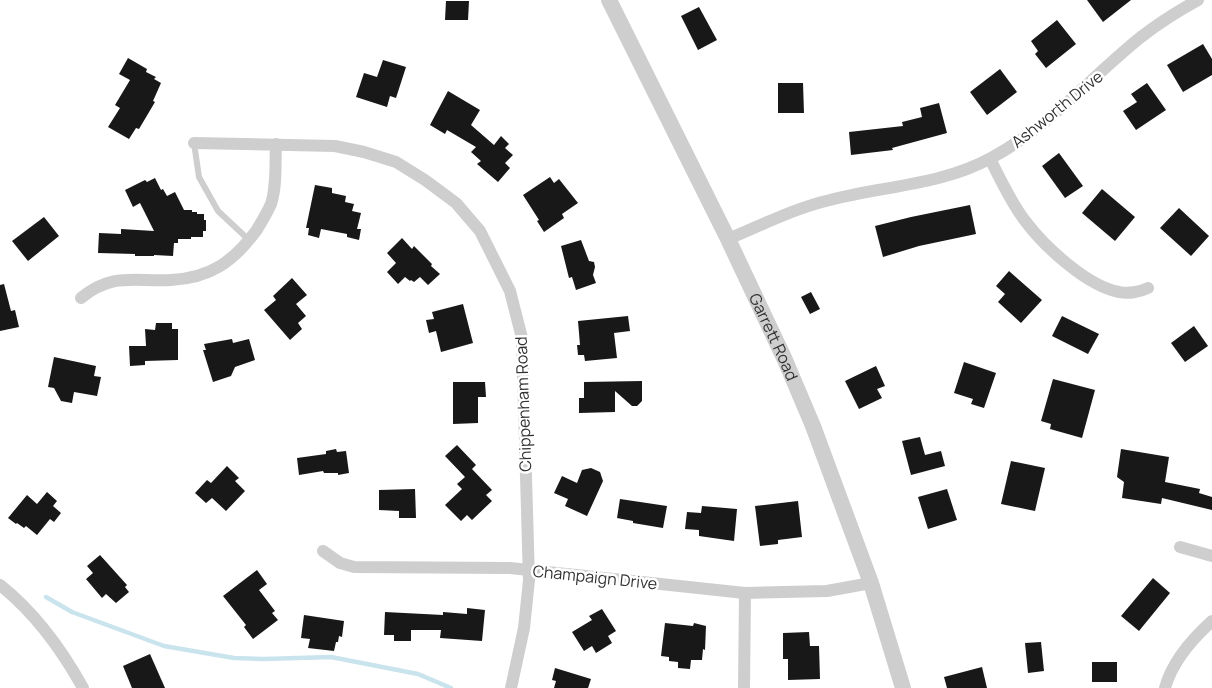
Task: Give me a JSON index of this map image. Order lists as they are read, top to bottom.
{
  "streets": {
    "street": [
      "Ashworth Drive",
      "Garrett Road",
      "Chippenham Road",
      "Champaign Drive"
    ]
  },
  "crossings": [
    ["Ashworth Drive", "Garrett Road"],
    ["Garrett Road", "Champaign Drive"],
    ["Chippenham Road", "Champaign Drive"]
  ]
}
